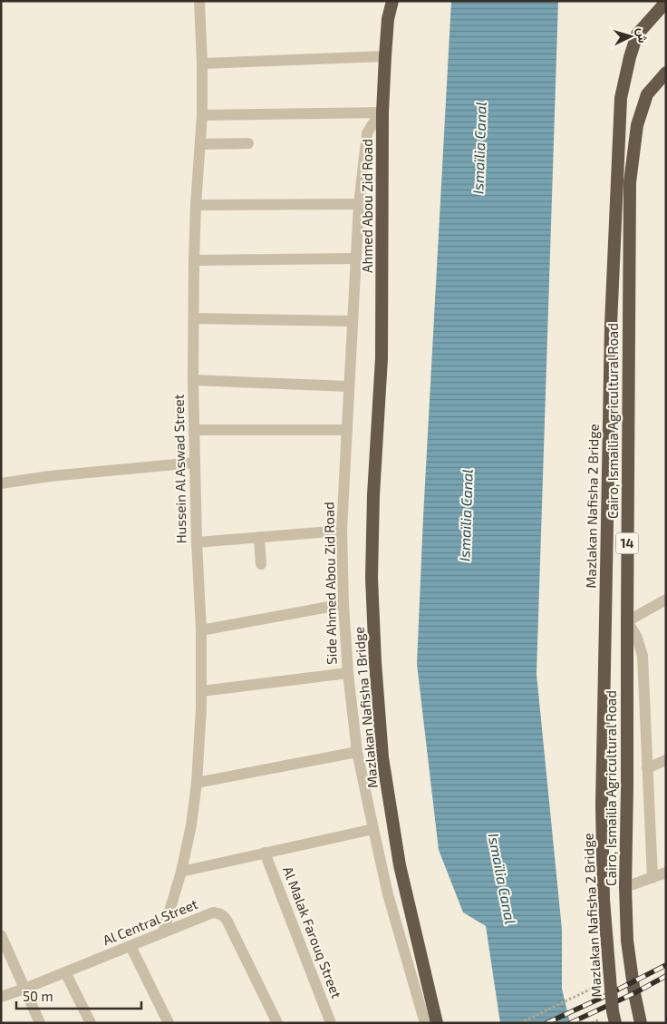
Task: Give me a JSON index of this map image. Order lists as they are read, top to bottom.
{
  "streets": {
    "highway": [
      "Ahmed Abou Zid Road",
      "Cairo, Ismailia Agricultural Road",
      "Mazlakan Nafisha 2 Bridge",
      "14",
      "Mazlakan Nafisha 1 Bridge"
    ],
    "street": [
      "Hussein Al Aswad Street",
      "Side Ahmed Abou Zid Road",
      "Al Central Street",
      "Al Malak Farouq Street"
    ]
  },
  "crossings": [
    ["Ahmed Abou Zid Road", "Side Ahmed Abou Zid Road"],
    ["Ahmed Abou Zid Road", "Mazlakan Nafisha 1 Bridge"],
    ["Hussein Al Aswad Street", "Al Central Street"]
  ],
  "water": ["Ismaïlia Canal"],
  "scale_bar": "50 m",
  "north": "right"
}
